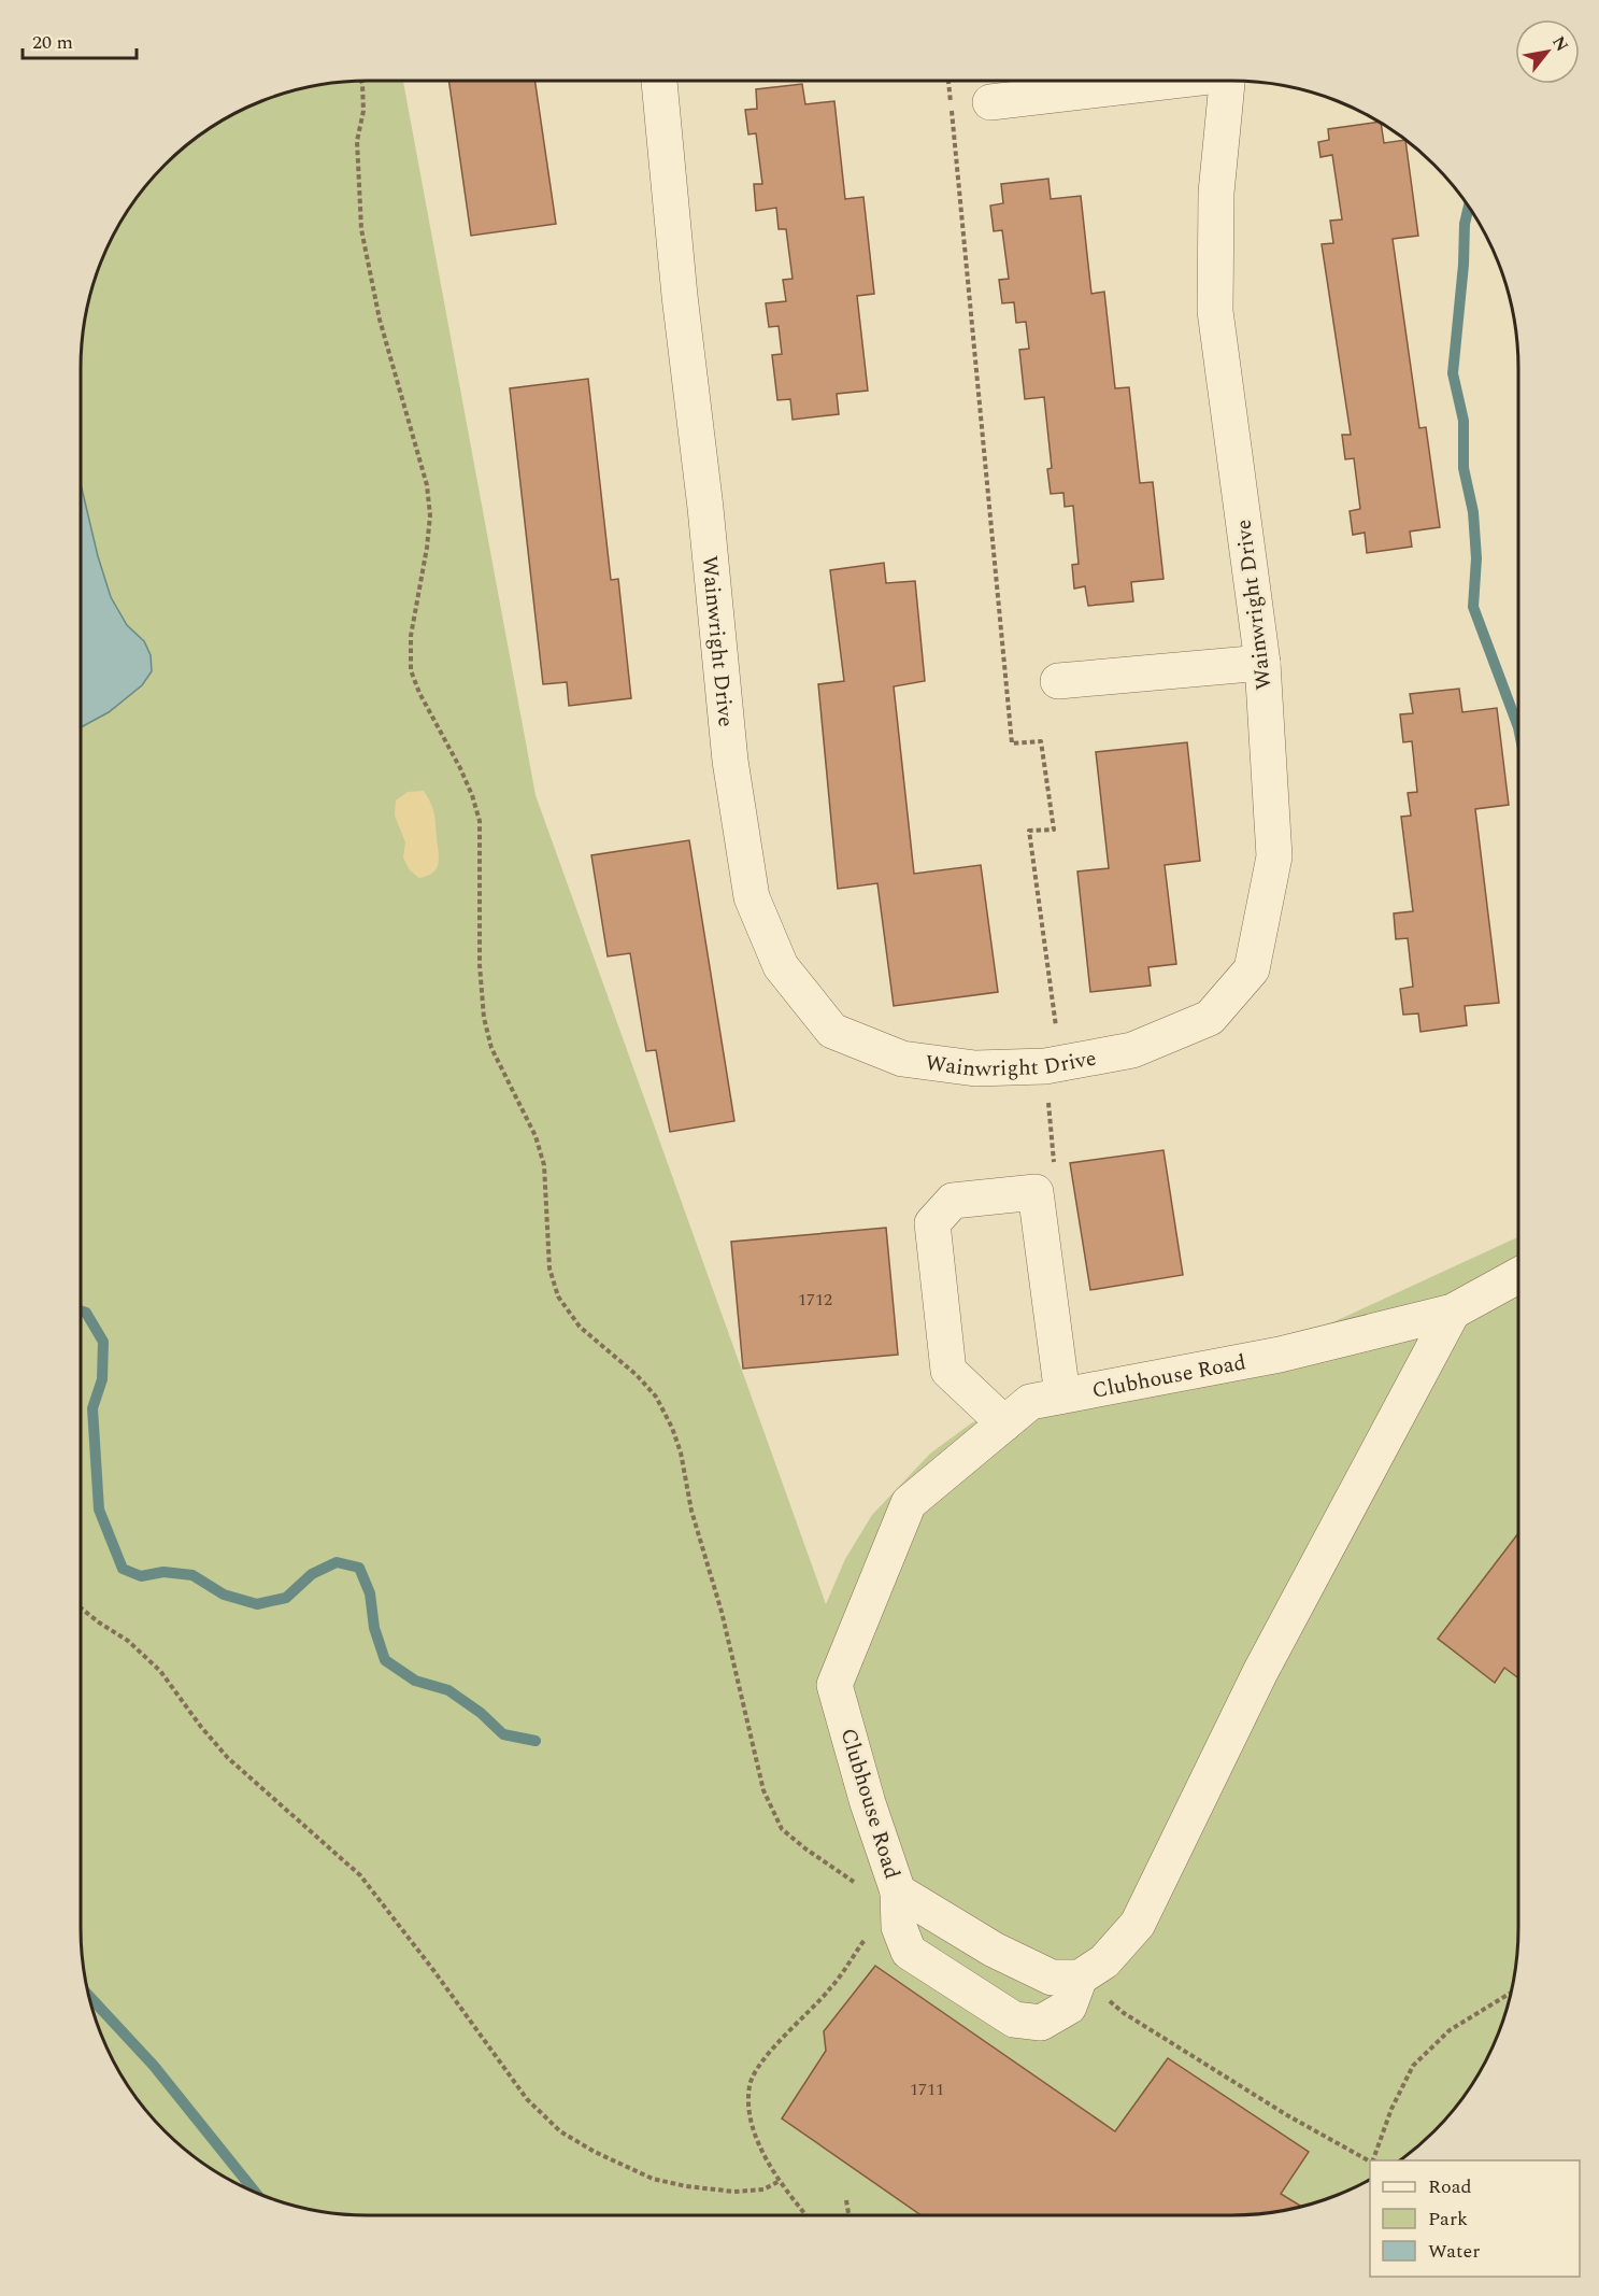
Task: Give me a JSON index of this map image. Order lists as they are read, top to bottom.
{
  "streets": {
    "street": ["Wainwright Drive", "Clubhouse Road"]
  },
  "house_numbers": ["1712", "1711"],
  "legend": ["Road", "Park", "Water"],
  "scale_bar": "20 m",
  "north": "top right"
}
